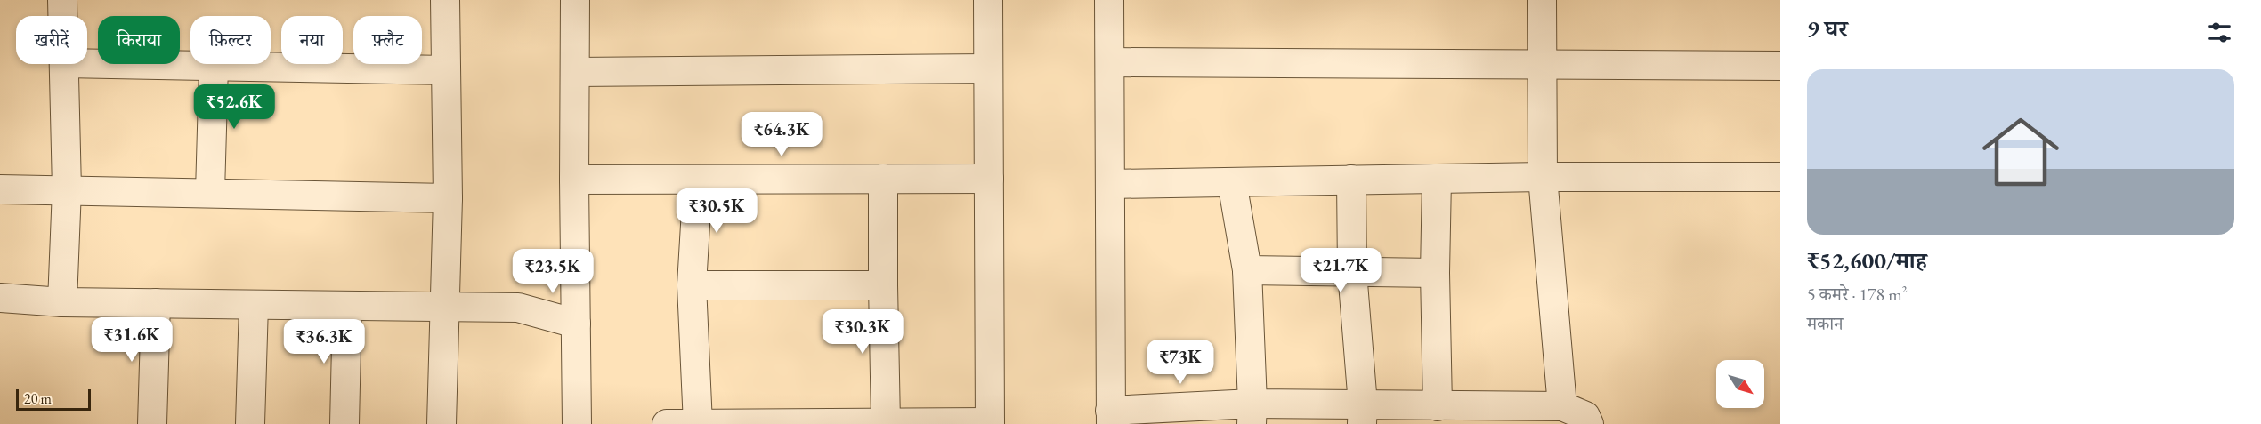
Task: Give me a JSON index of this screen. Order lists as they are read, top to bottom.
{
  "scale_bar": "20 m",
  "north": "bottom right",
  "page": {
    "heading": "9 घर",
    "chip": [
      "खरीदें",
      "किराया",
      "फ़िल्टर",
      "नया",
      "फ़्लैट"
    ],
    "list": [
      {
        "name": "₹52,600/माह",
        "note": "5 कमरे · 178 m² · मकान"
      }
    ],
    "price": [
      "₹52.6K",
      "₹64.3K",
      "₹30.5K",
      "₹21.7K",
      "₹23.5K",
      "₹30.3K",
      "₹31.6K",
      "₹36.3K",
      "₹73K"
    ],
    "scale": "20 m"
  }
}
